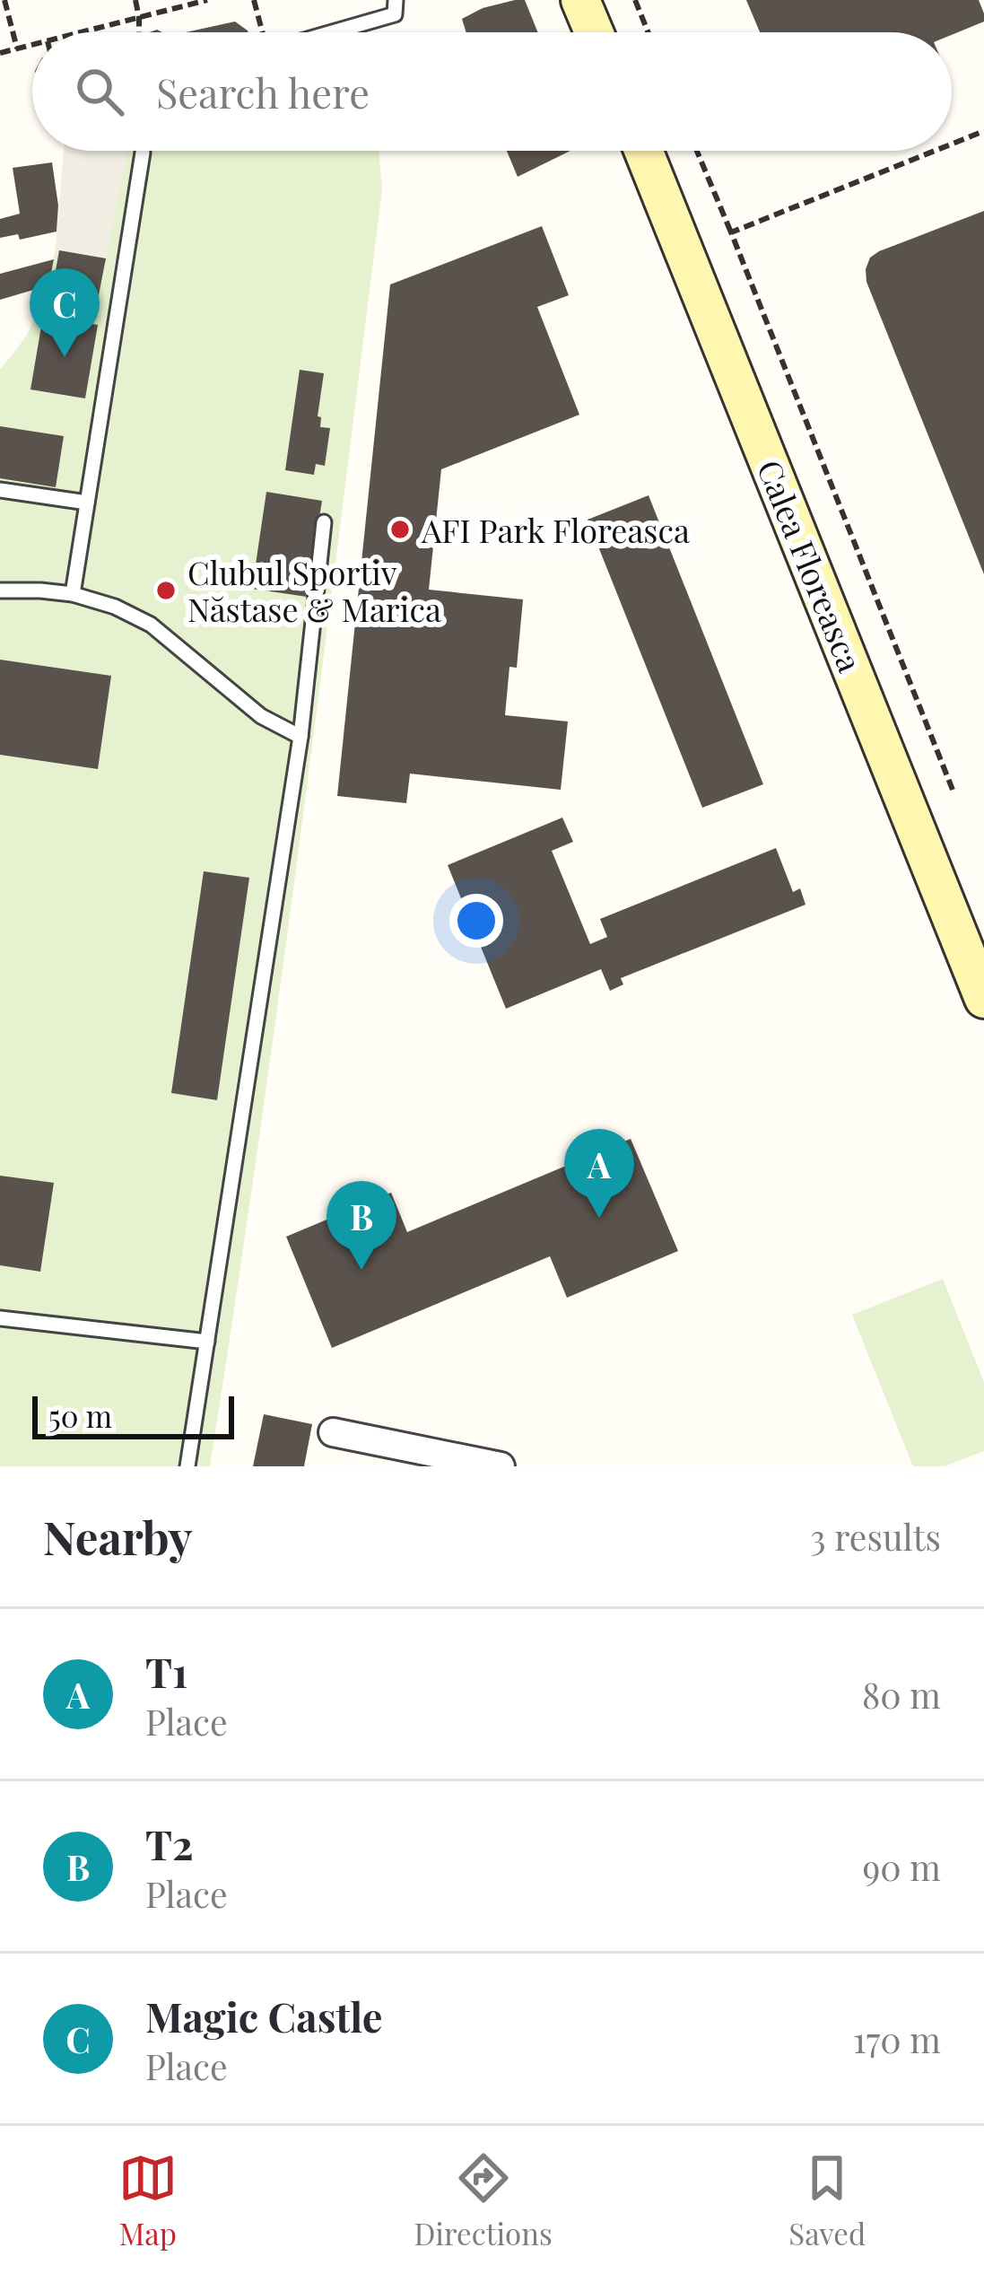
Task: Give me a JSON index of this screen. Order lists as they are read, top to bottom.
{
  "streets": {
    "main road": ["Calea Floreasca"]
  },
  "places": ["AFI Park Floreasca", "Clubul Sportiv Năstase & Marica"],
  "scale_bar": "50 m",
  "page": {
    "search": "Search here",
    "pins": ["C", "A", "B"],
    "scale": "50 m",
    "heading": ["Nearby", "3 results"],
    "list": [
      {
        "mark": "A",
        "name": "T1",
        "note": "Place",
        "value": "80 m"
      },
      {
        "mark": "B",
        "name": "T2",
        "note": "Place",
        "value": "90 m"
      },
      {
        "mark": "C",
        "name": "Magic Castle",
        "note": "Place",
        "value": "170 m"
      }
    ],
    "nav": ["Map", "Directions", "Saved"]
  }
}
